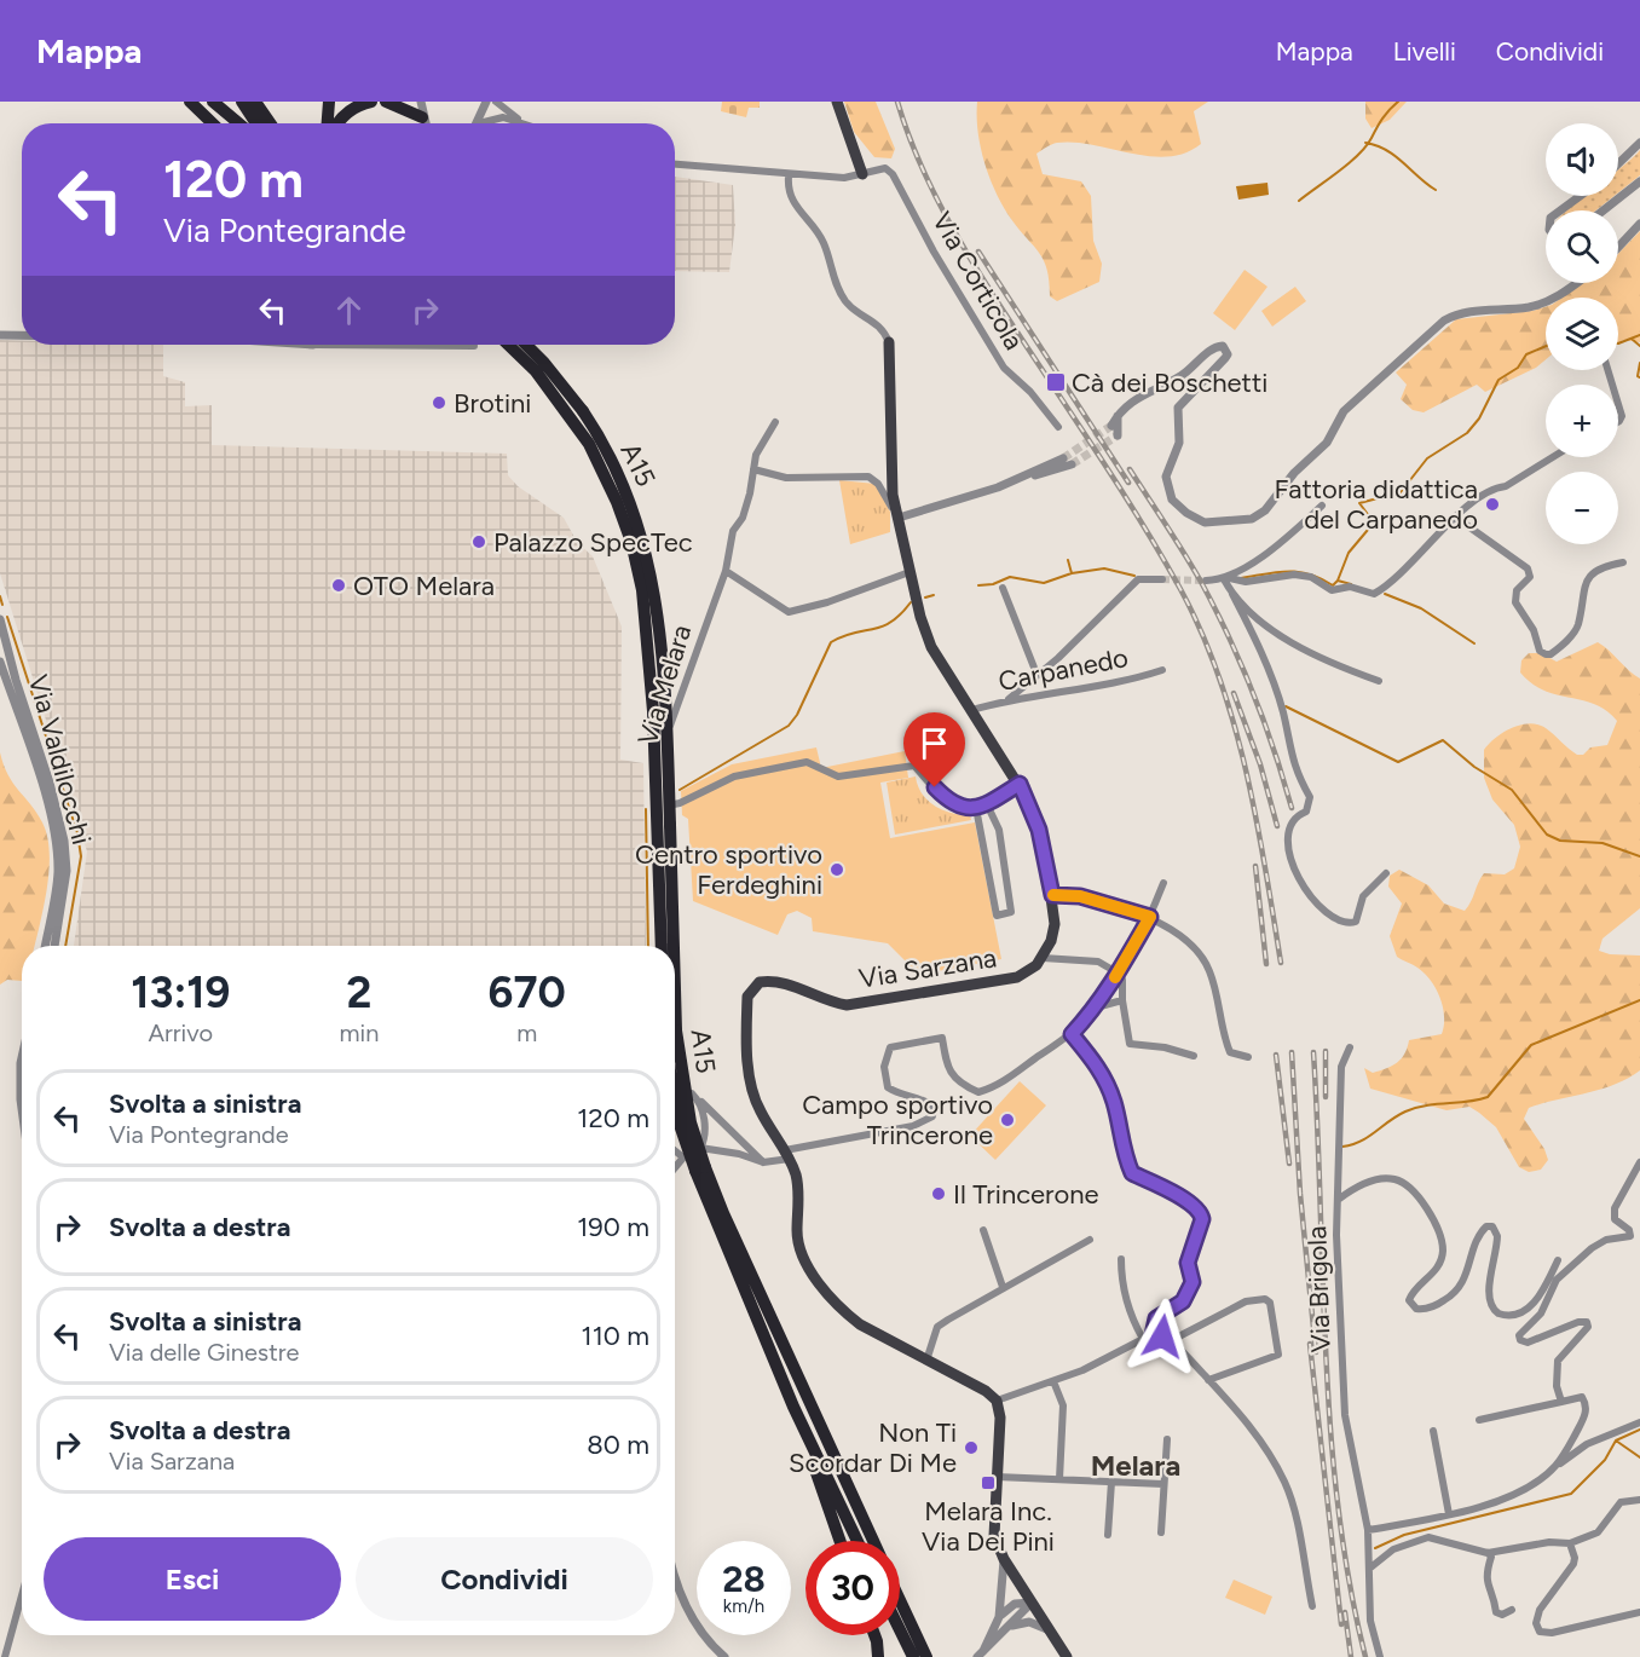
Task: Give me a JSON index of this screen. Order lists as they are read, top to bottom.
{
  "streets": {
    "highway": ["A15"],
    "main road": ["Via Sarzana"],
    "street": [
      "Via Corticola",
      "Carpanedo",
      "Via Melara",
      "Via Valdilocchi",
      "Via Brigola"
    ]
  },
  "districts": ["Melara"],
  "places": {
    "transit": ["Cà dei Boschetti", "Melara Inc. Via Dei Pini"],
    "other": [
      "Brotini",
      "Fattoria didattica del Carpanedo",
      "Palazzo SpecTec",
      "OTO Melara",
      "Centro sportivo Ferdeghini",
      "Campo sportivo Trincerone",
      "Il Trincerone",
      "Non Ti Scordar Di Me"
    ]
  },
  "page": {
    "header": "Mappa",
    "nav": ["Mappa", "Livelli", "Condividi"],
    "map_buttons": ["+", "−"],
    "turn": ["120 m", "Via Pontegrande"],
    "eta": [
      "13:19",
      "Arrivo",
      "2",
      "min",
      "670",
      "m"
    ],
    "list": [
      {
        "name": "Svolta a sinistra",
        "note": "Via Pontegrande",
        "value": "120 m"
      },
      {
        "name": "Svolta a destra",
        "value": "190 m"
      },
      {
        "name": "Svolta a sinistra",
        "note": "Via delle Ginestre",
        "value": "110 m"
      },
      {
        "name": "Svolta a destra",
        "note": "Via Sarzana",
        "value": "80 m"
      }
    ],
    "buttons": ["Esci", "Condividi"],
    "speed": "28 km/h",
    "limit": "30"
  }
}
